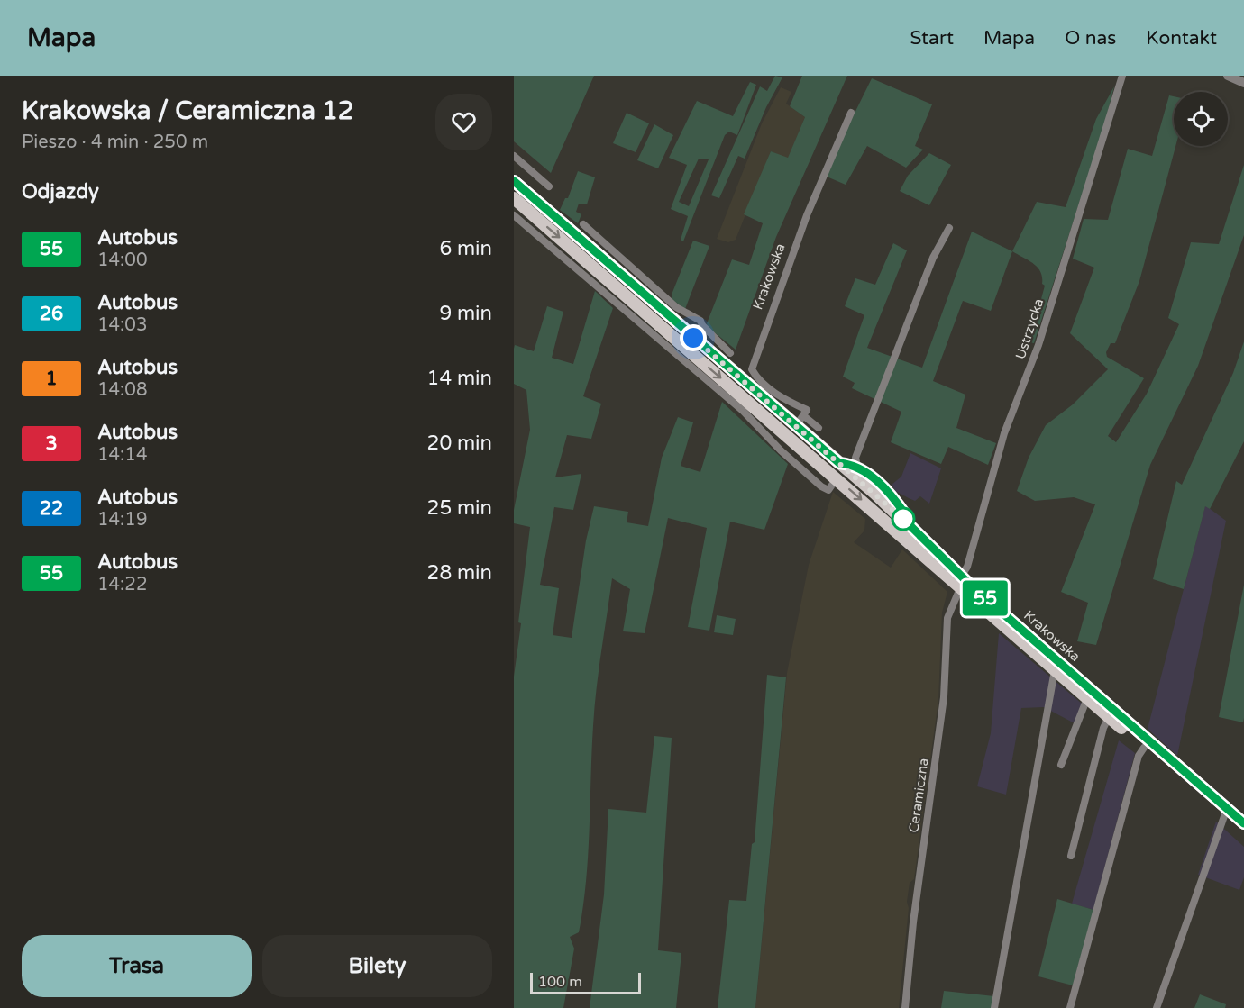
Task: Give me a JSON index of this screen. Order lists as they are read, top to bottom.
{
  "streets": {
    "main road": ["Krakowska"],
    "street": ["Ustrzycka", "Ceramiczna"]
  },
  "crossings": [
    ["Krakowska", "Ustrzycka"],
    ["Krakowska", "Ceramiczna"],
    ["Ustrzycka", "Ceramiczna"]
  ],
  "lines": ["bus line 55"],
  "scale_bar": "100 m",
  "page": {
    "header": "Mapa",
    "nav": [
      "Start",
      "Mapa",
      "O nas",
      "Kontakt"
    ],
    "heading": [
      ["Krakowska / Ceramiczna 12", "Pieszo · 4 min · 250 m"],
      "Odjazdy"
    ],
    "on_map": "55",
    "list": [
      {
        "mark": "55",
        "name": "Autobus",
        "note": "14:00",
        "value": "6 min"
      },
      {
        "mark": "26",
        "name": "Autobus",
        "note": "14:03",
        "value": "9 min"
      },
      {
        "mark": "1",
        "name": "Autobus",
        "note": "14:08",
        "value": "14 min"
      },
      {
        "mark": "3",
        "name": "Autobus",
        "note": "14:14",
        "value": "20 min"
      },
      {
        "mark": "22",
        "name": "Autobus",
        "note": "14:19",
        "value": "25 min"
      },
      {
        "mark": "55",
        "name": "Autobus",
        "note": "14:22",
        "value": "28 min"
      }
    ],
    "buttons": ["Trasa", "Bilety"],
    "scale": "100 m"
  }
}
